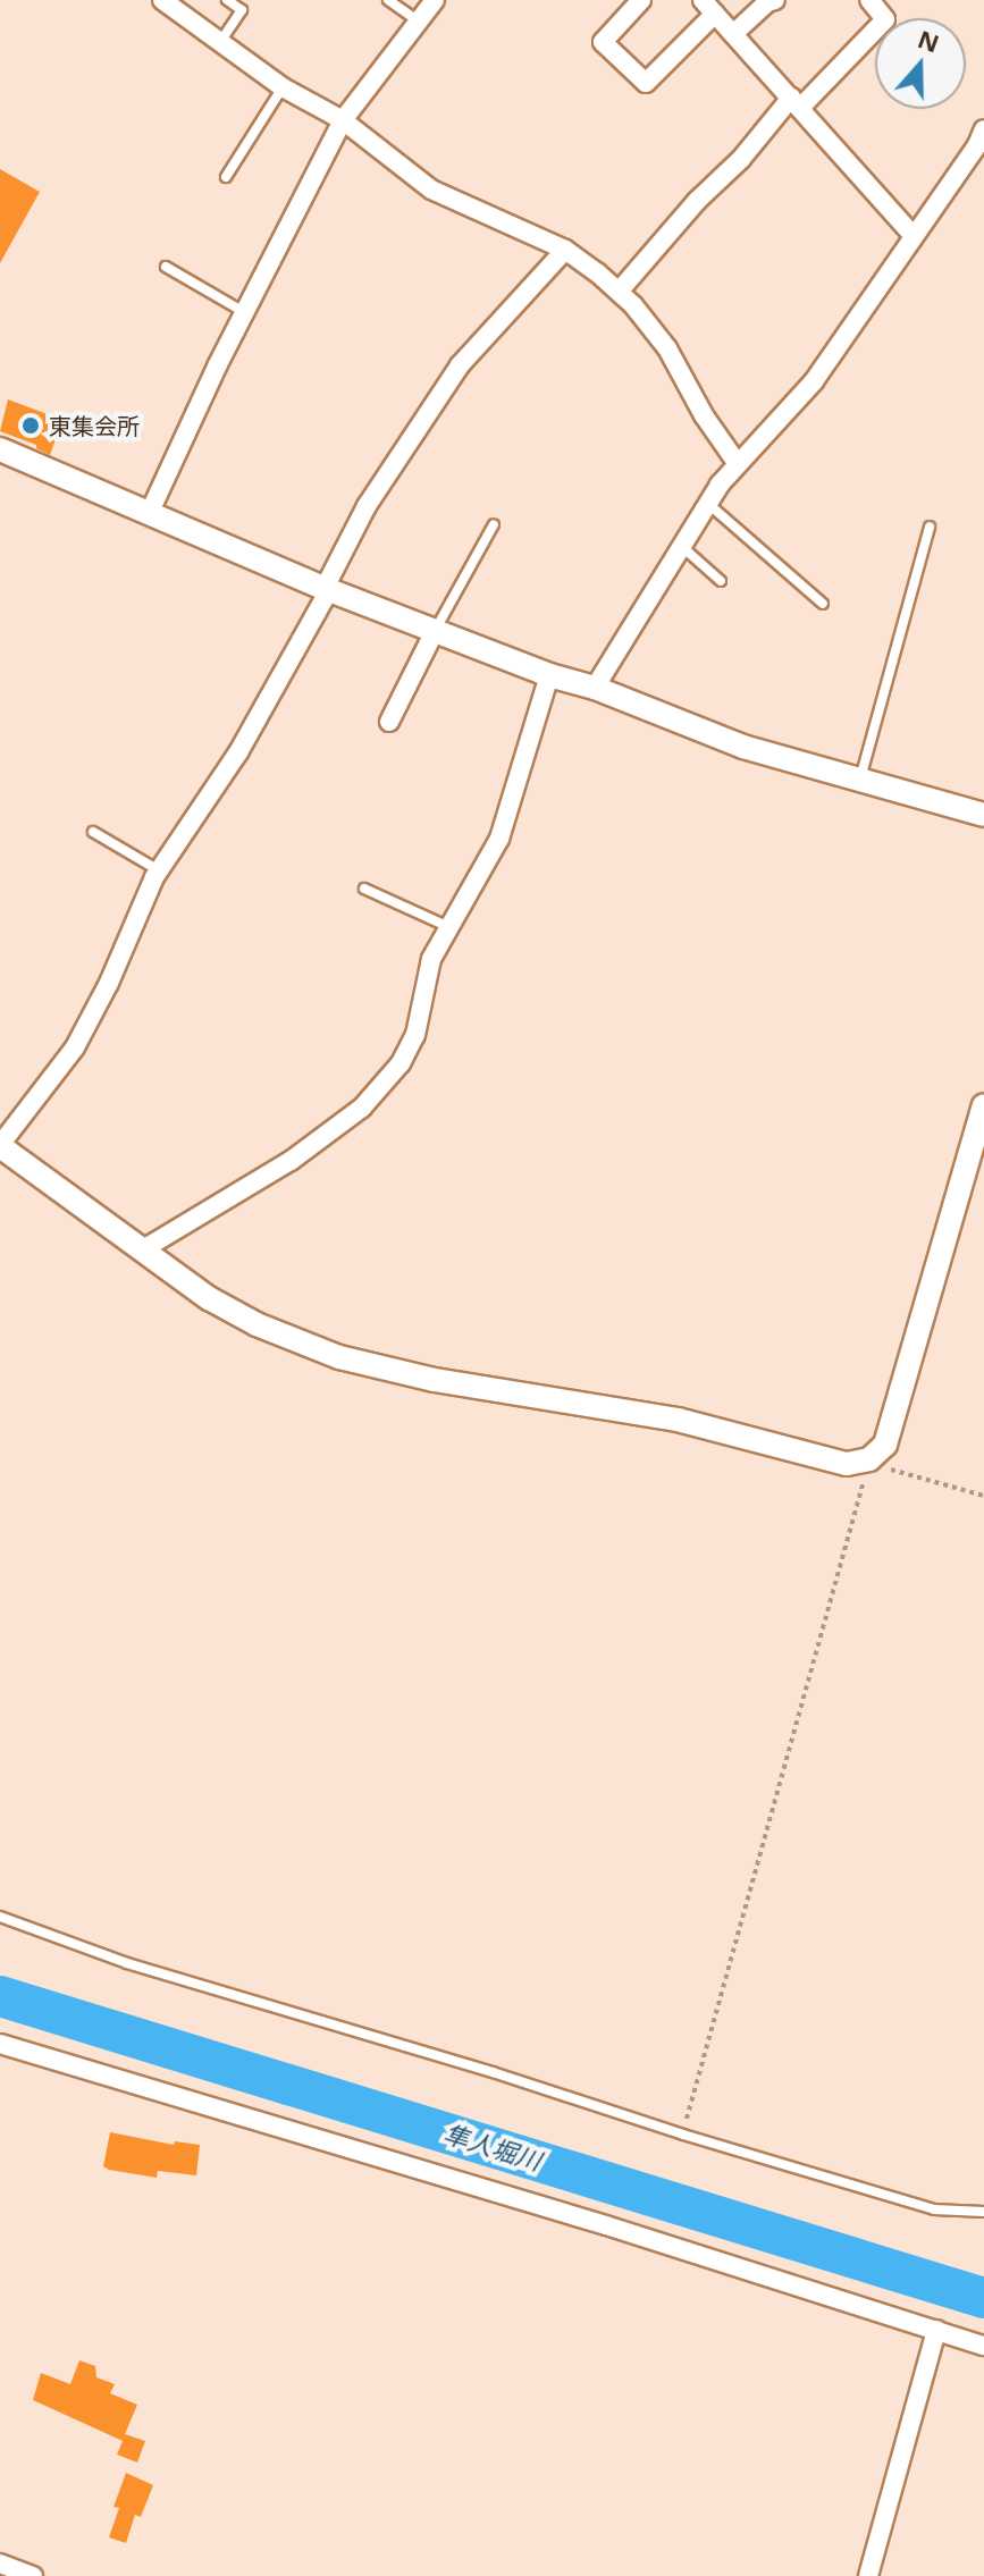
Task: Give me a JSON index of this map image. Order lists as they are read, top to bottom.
{
  "water": ["隼人堀川"],
  "places": ["東集会所"],
  "north": "top"
}
